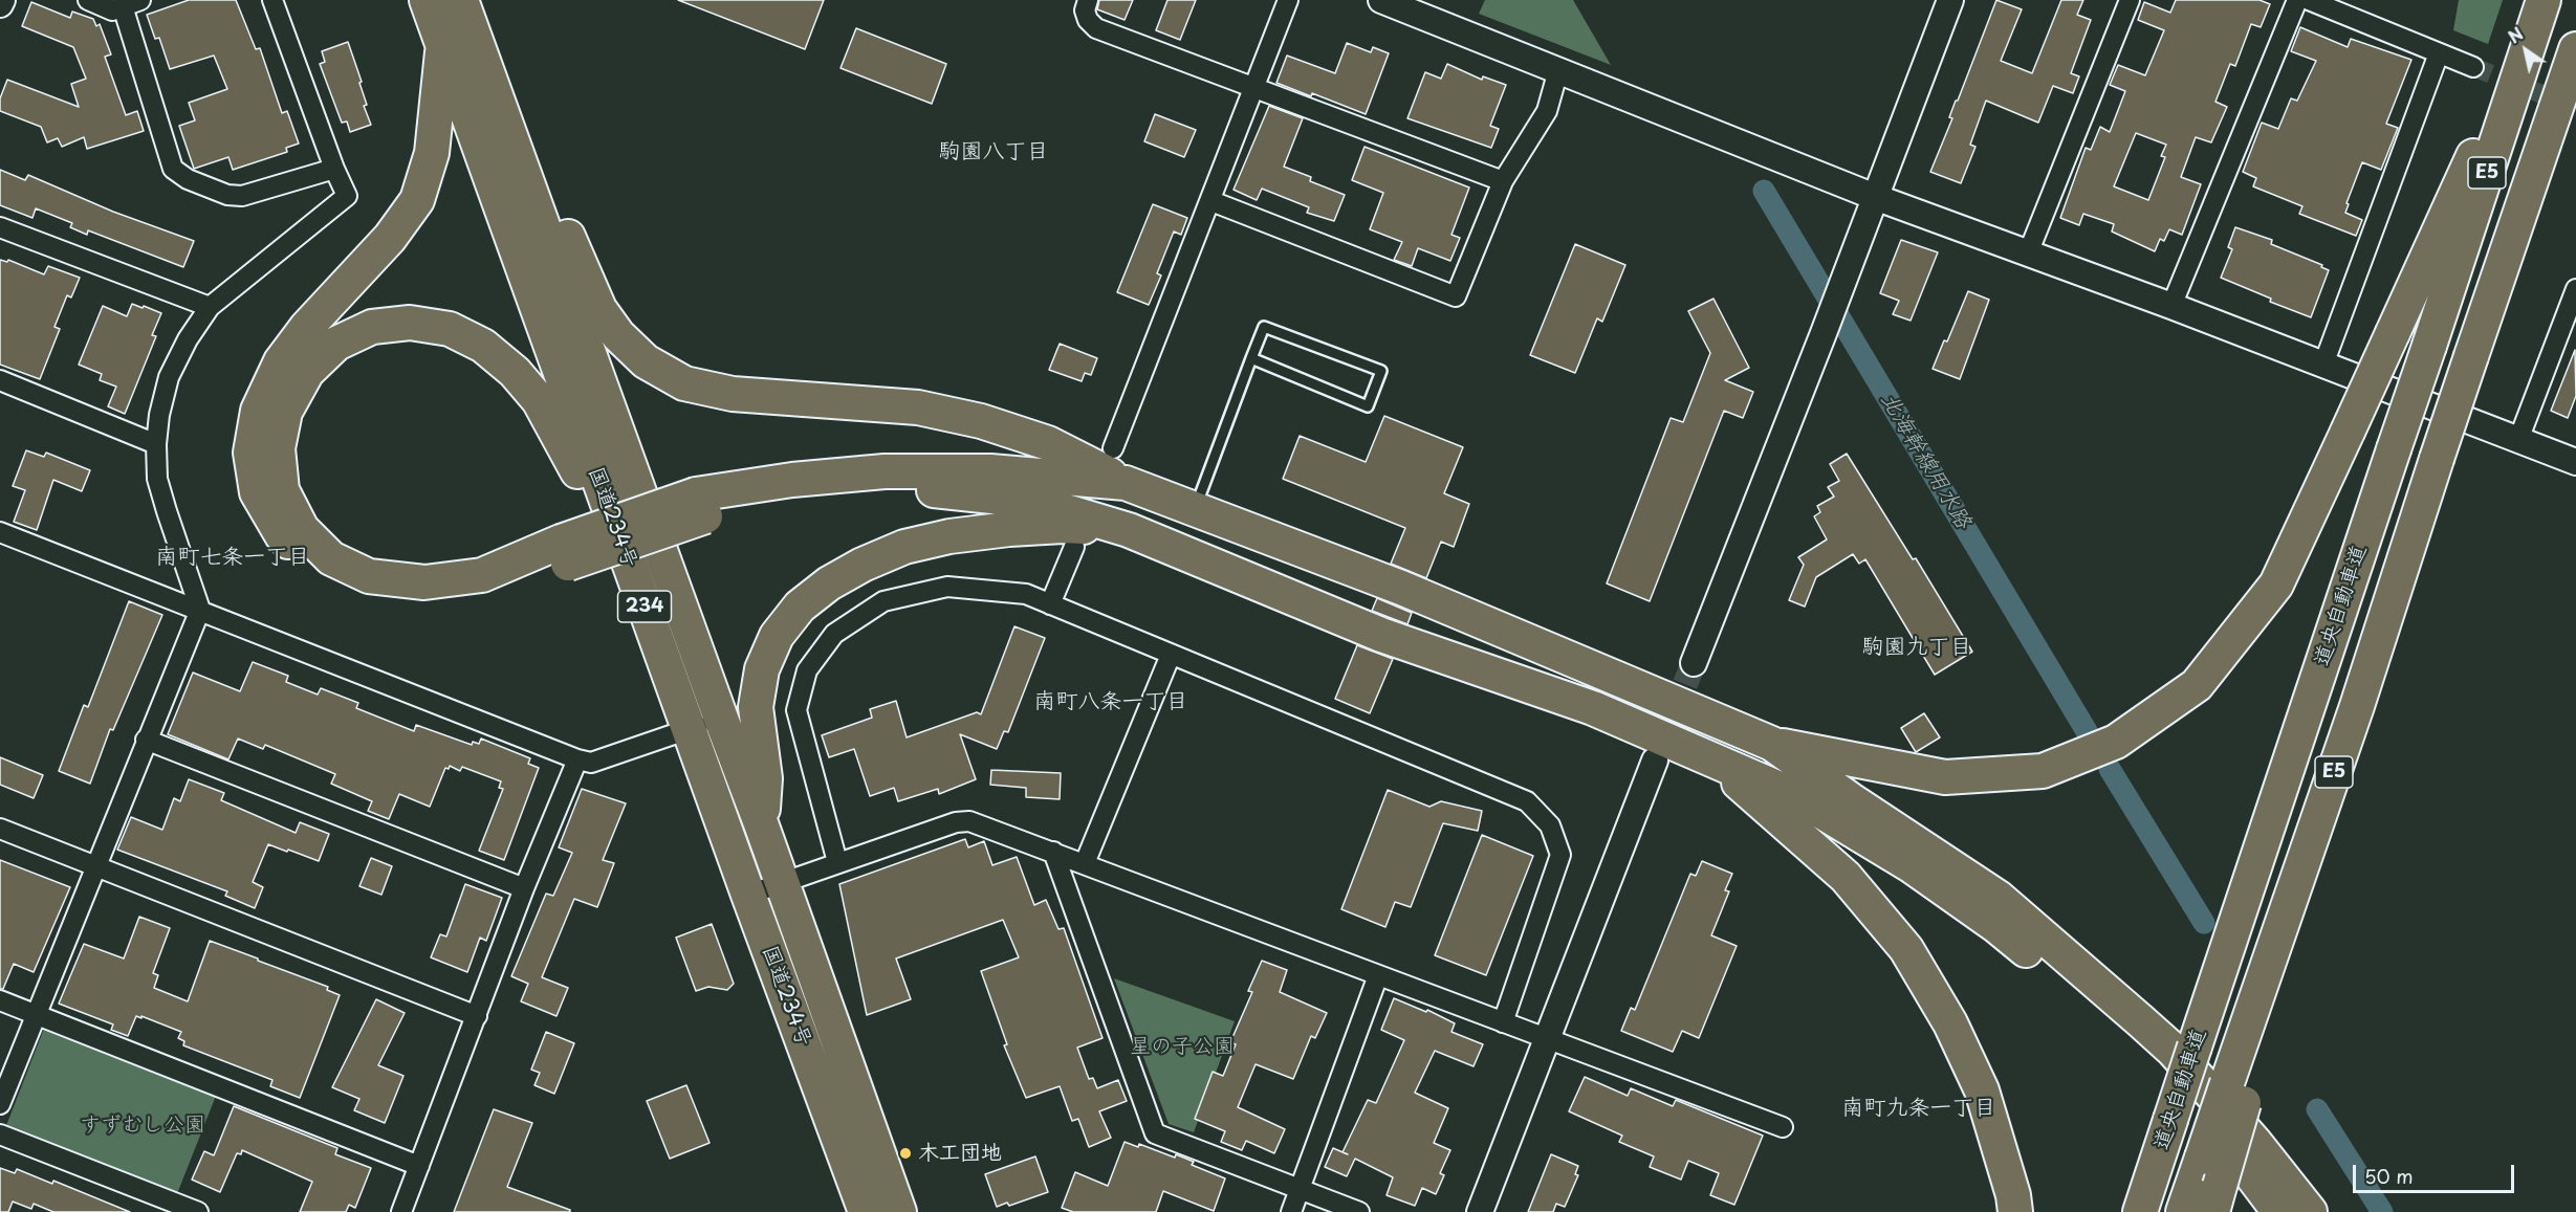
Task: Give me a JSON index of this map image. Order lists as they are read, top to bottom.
{
  "streets": {
    "highway": [
      "E5",
      "国道234号",
      "道央自動車道",
      "234"
    ]
  },
  "districts": [
    "駒園八丁目",
    "南町七条一丁目",
    "駒園九丁目",
    "南町八条一丁目",
    "南町九条一丁目"
  ],
  "water": ["北海幹線用水路"],
  "parks": ["星の子公園", "すずむし公園"],
  "places": ["木工団地"],
  "scale_bar": "50 m",
  "north": "top left"
}
